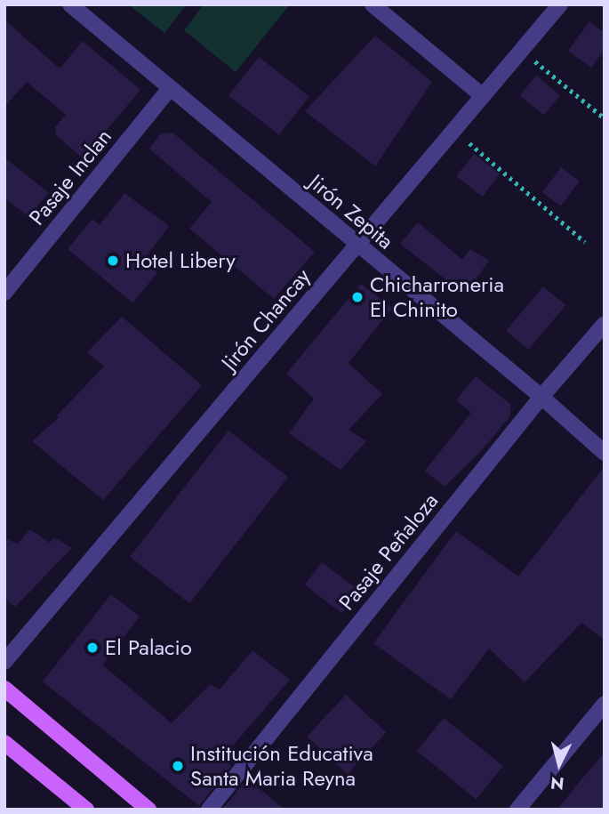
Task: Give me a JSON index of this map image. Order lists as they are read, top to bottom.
{
  "streets": {
    "street": [
      "Pasaje Inclan",
      "Jirón Zepita",
      "Jirón Chancay",
      "Pasaje Peñaloza"
    ]
  },
  "crossings": [
    ["Pasaje Inclan", "Jirón Zepita"],
    ["Jirón Zepita", "Jirón Chancay"],
    ["Jirón Zepita", "Pasaje Peñaloza"]
  ],
  "places": [
    "Hotel Libery",
    "Chicharroneria El Chinito",
    "El Palacio",
    "Institución Educativa Santa Maria Reyna"
  ],
  "north": "bottom"
}
